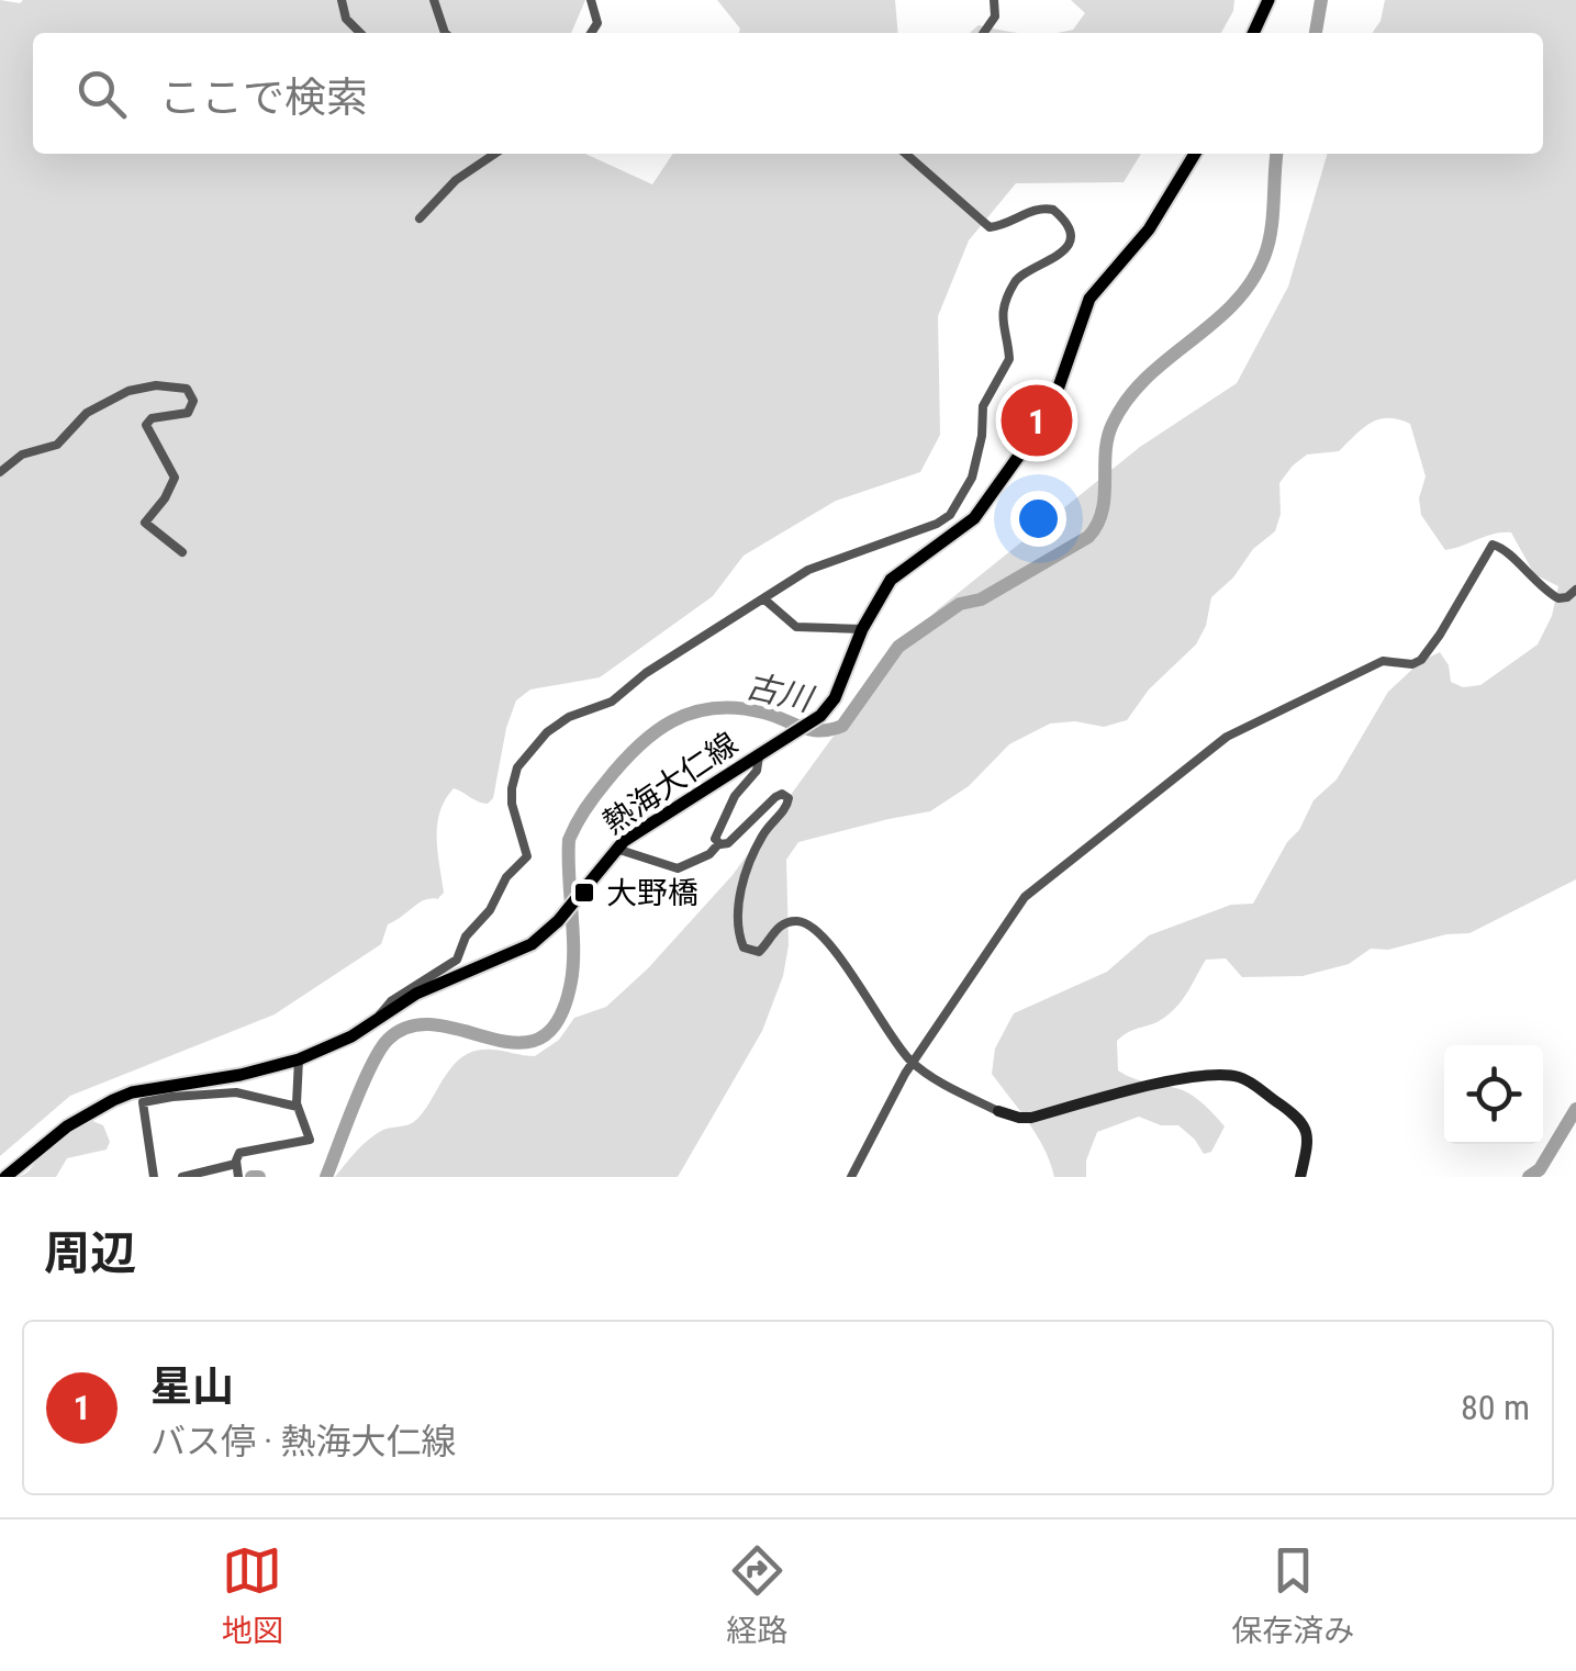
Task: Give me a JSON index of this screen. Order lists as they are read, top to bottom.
{
  "streets": {
    "main road": ["熱海大仁線"]
  },
  "water": ["古川"],
  "places": {
    "transit": ["大野橋"]
  },
  "page": {
    "search": "ここで検索",
    "pins": "1",
    "heading": "周辺",
    "list": [
      {
        "mark": "1",
        "name": "星山",
        "note": "バス停 · 熱海大仁線",
        "value": "80 m"
      }
    ],
    "nav": ["地図", "経路", "保存済み"]
  }
}
